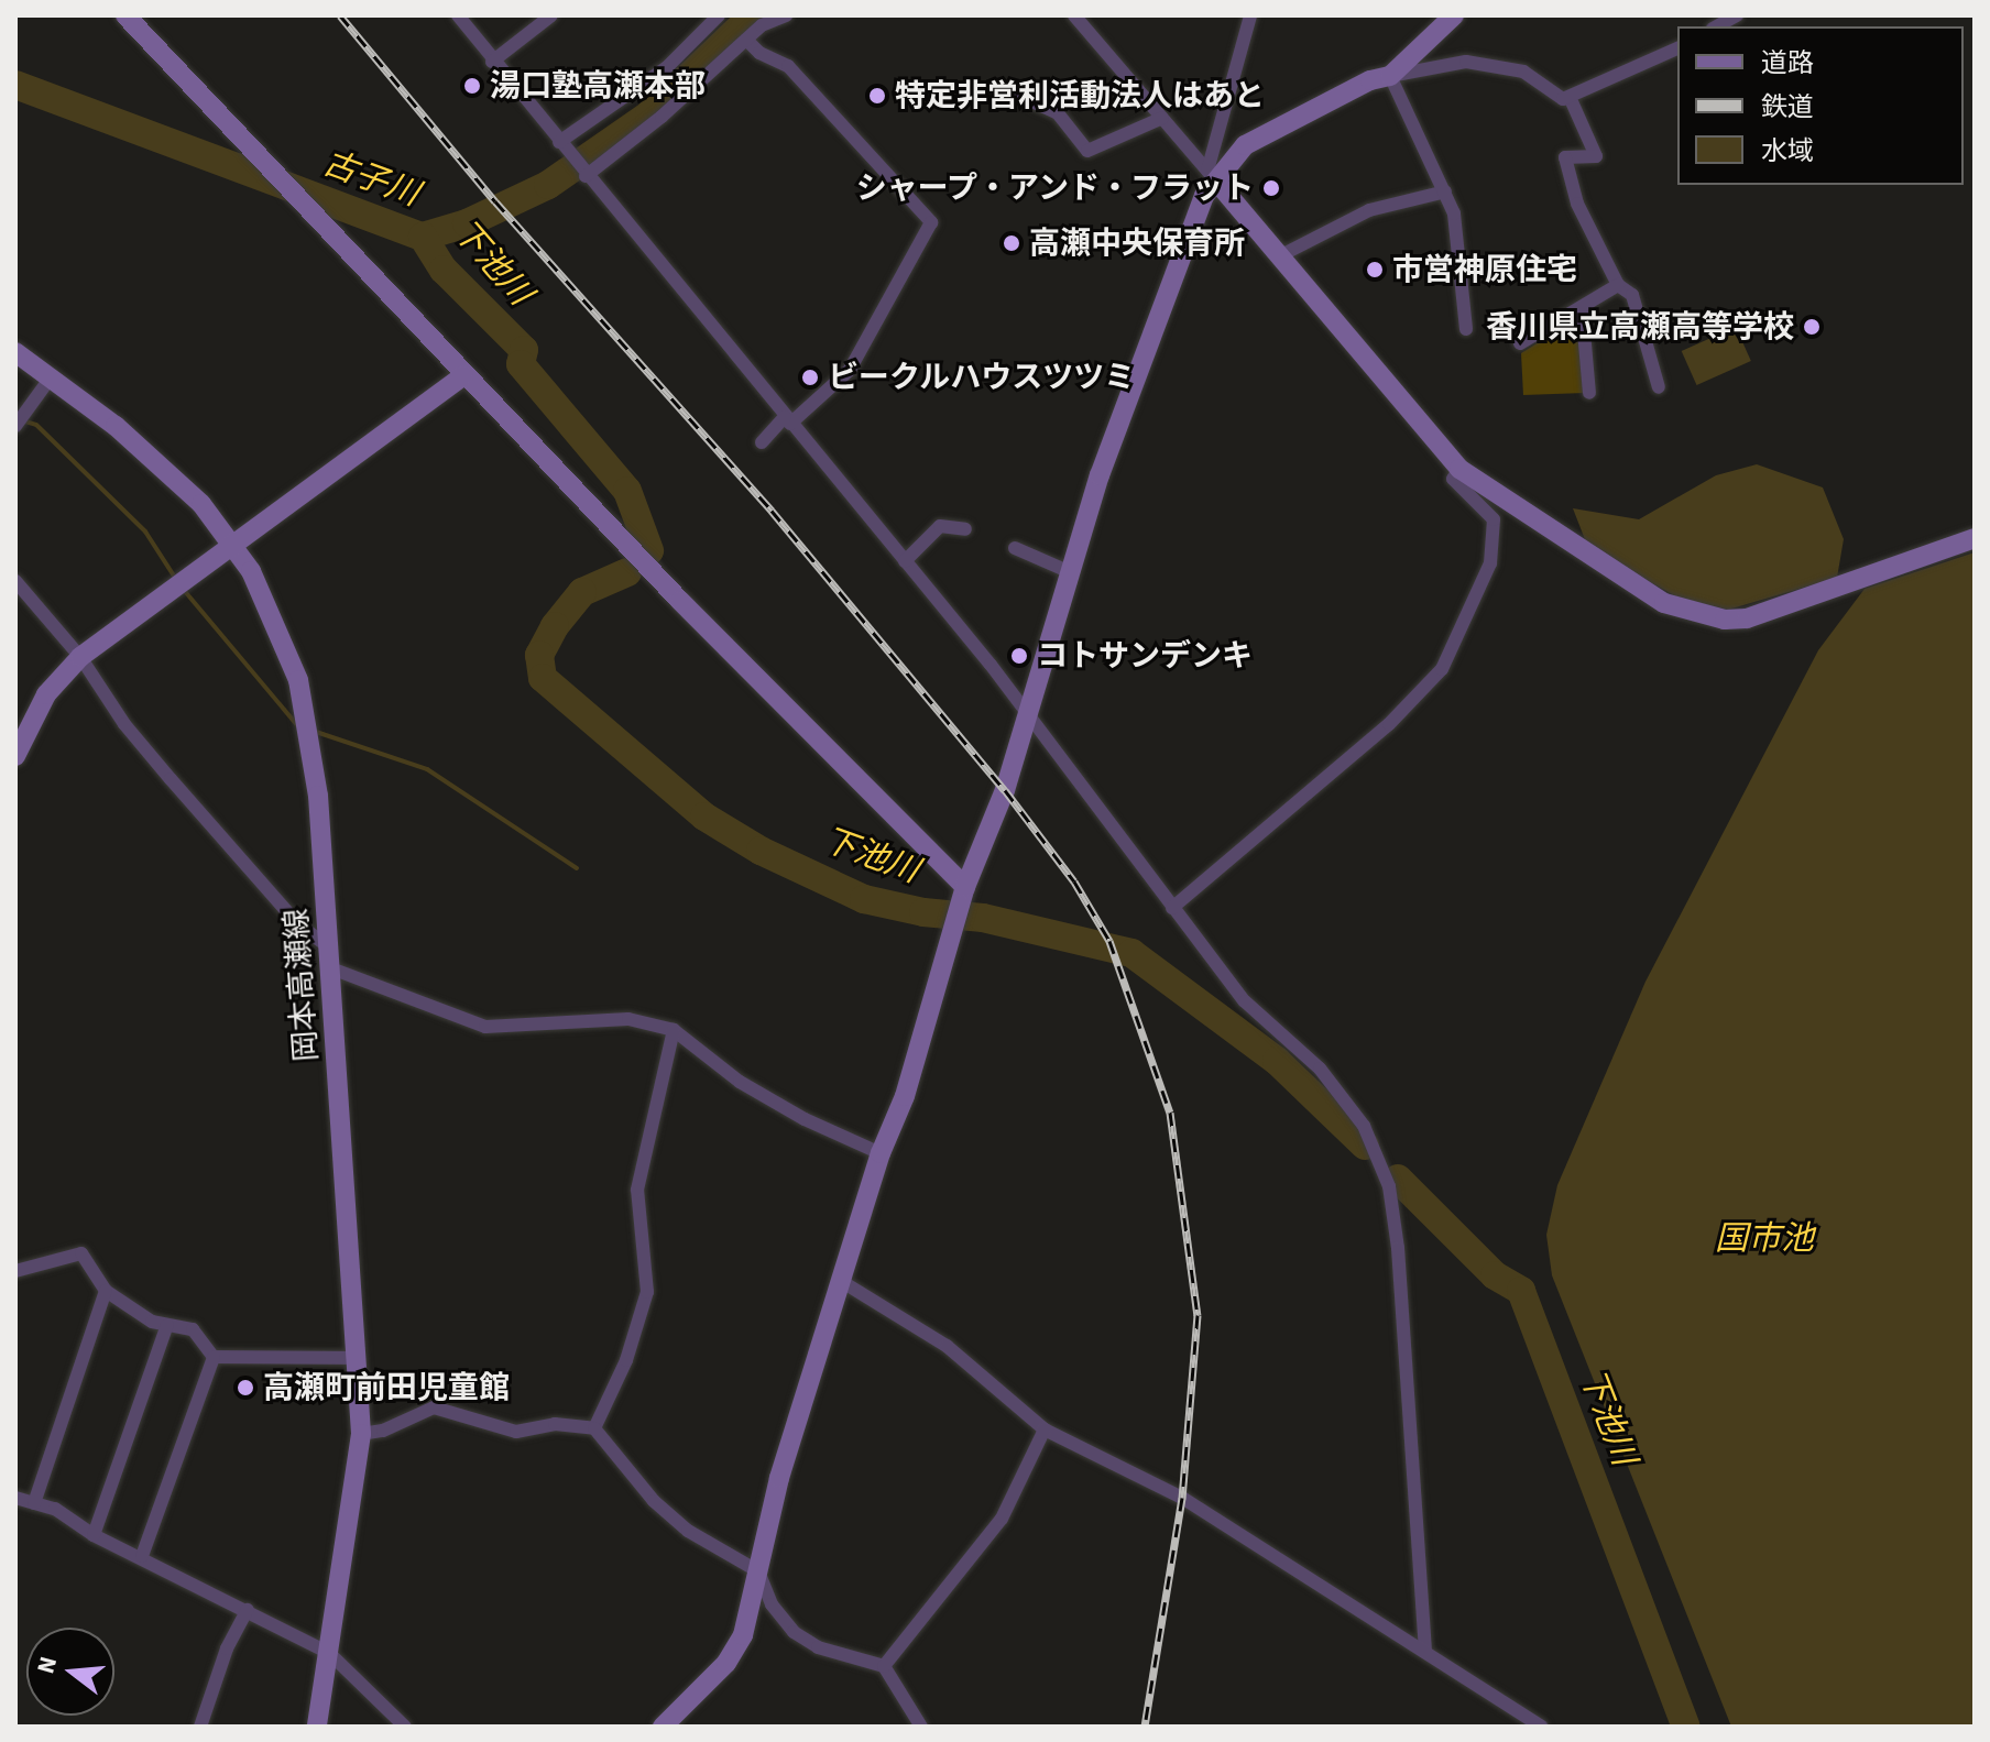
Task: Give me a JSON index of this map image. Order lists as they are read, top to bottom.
{
  "streets": {
    "street": ["岡本高瀬線"]
  },
  "water": ["古子川", "下池川", "国市池"],
  "places": [
    "湯口塾高瀬本部",
    "特定非営利活動法人はあと",
    "シャープ・アンド・フラット",
    "高瀬中央保育所",
    "市営神原住宅",
    "香川県立高瀬高等学校",
    "ビークルハウスツツミ",
    "コトサンデンキ",
    "高瀬町前田児童館"
  ],
  "legend": ["道路", "鉄道", "水域"],
  "north": "left"
}
